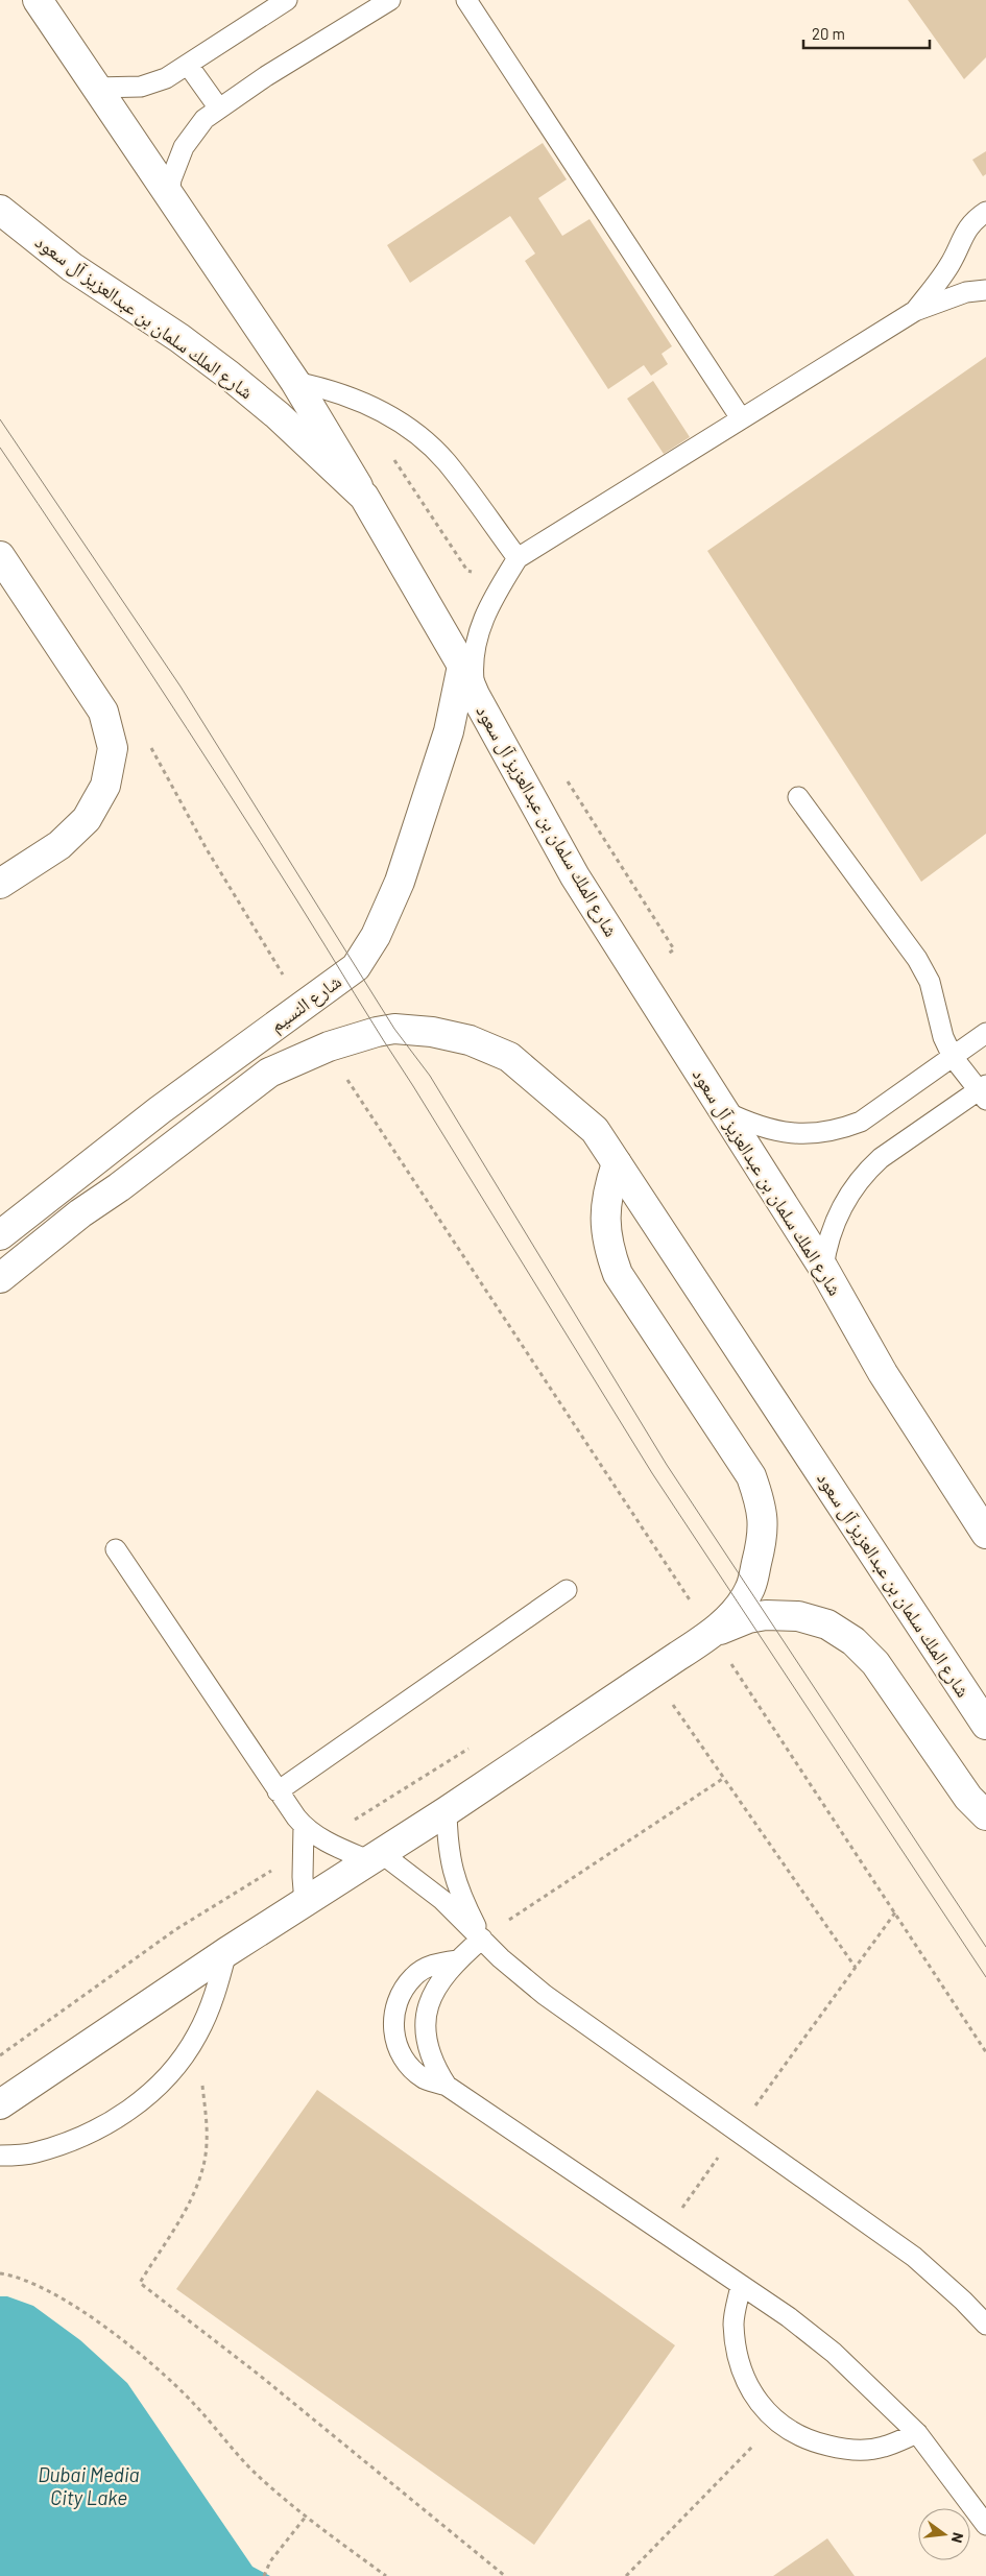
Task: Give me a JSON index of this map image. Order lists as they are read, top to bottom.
{
  "streets": {
    "main road": ["شارع الملك سلمان بن عبدالعزيز آل سعود", "شارع النسيم"]
  },
  "crossings": [
    ["شارع الملك سلمان بن عبدالعزيز آل سعود", "شارع النسيم"]
  ],
  "water": ["Dubai Media City Lake"],
  "scale_bar": "20 m",
  "north": "right"
}
